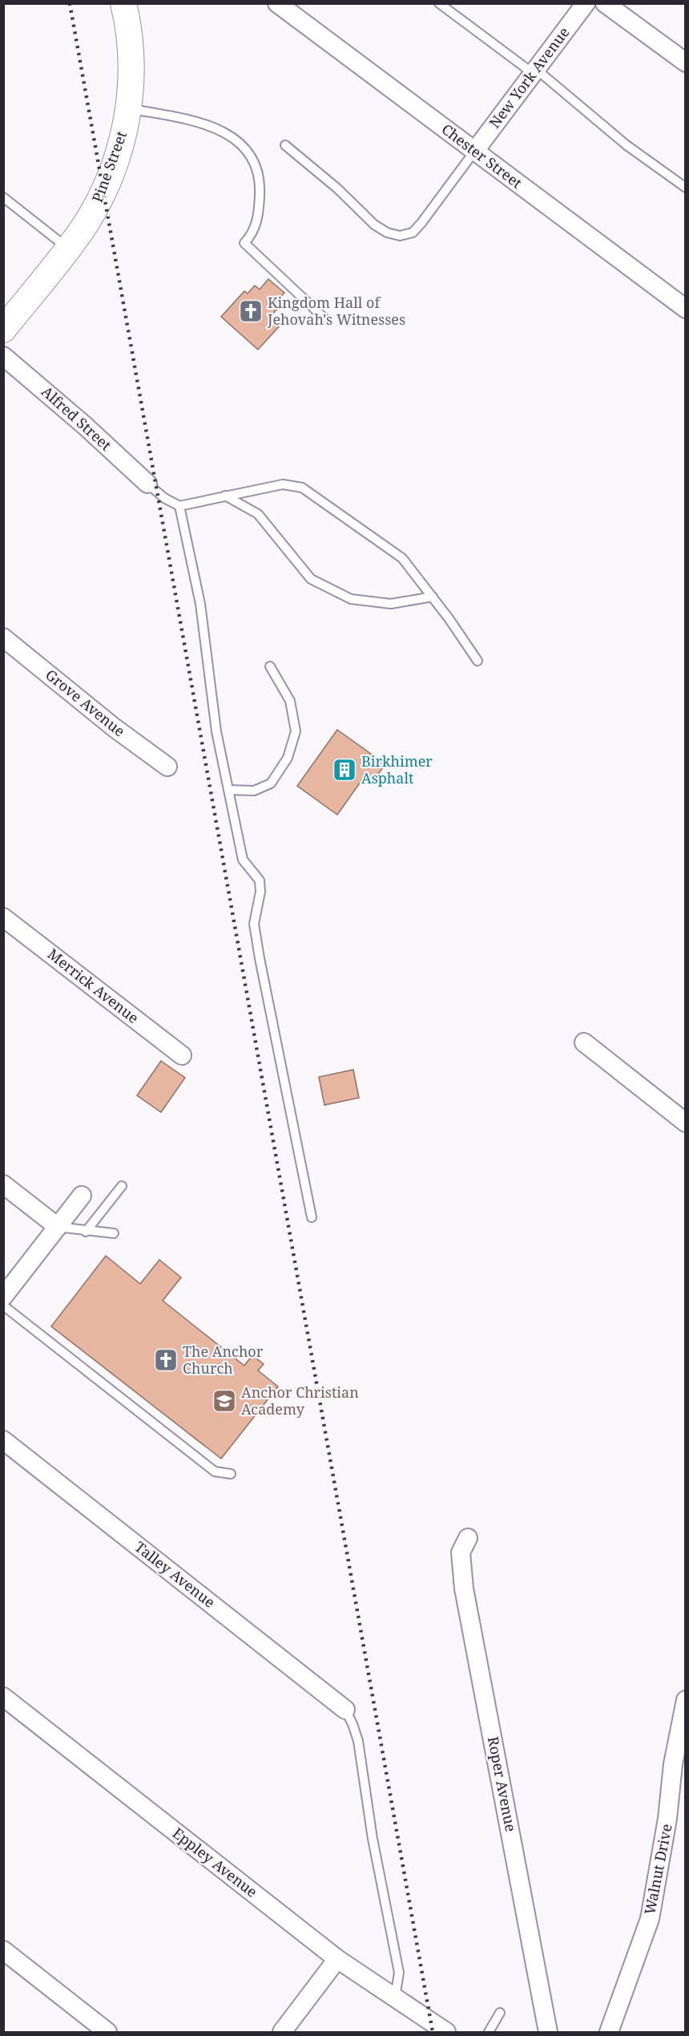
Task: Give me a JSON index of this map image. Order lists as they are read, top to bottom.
{
  "streets": {
    "main road": ["Pine Street"],
    "street": [
      "New York Avenue",
      "Chester Street",
      "Alfred Street",
      "Grove Avenue",
      "Merrick Avenue",
      "Talley Avenue",
      "Roper Avenue",
      "Eppley Avenue",
      "Walnut Drive"
    ]
  },
  "crossings": [
    ["New York Avenue", "Chester Street"]
  ],
  "places": {
    "church": ["Kingdom Hall of Jehovah's Witnesses", "The Anchor Church"],
    "building": ["Birkhimer Asphalt"],
    "school or university": ["Anchor Christian Academy"]
  }
}
